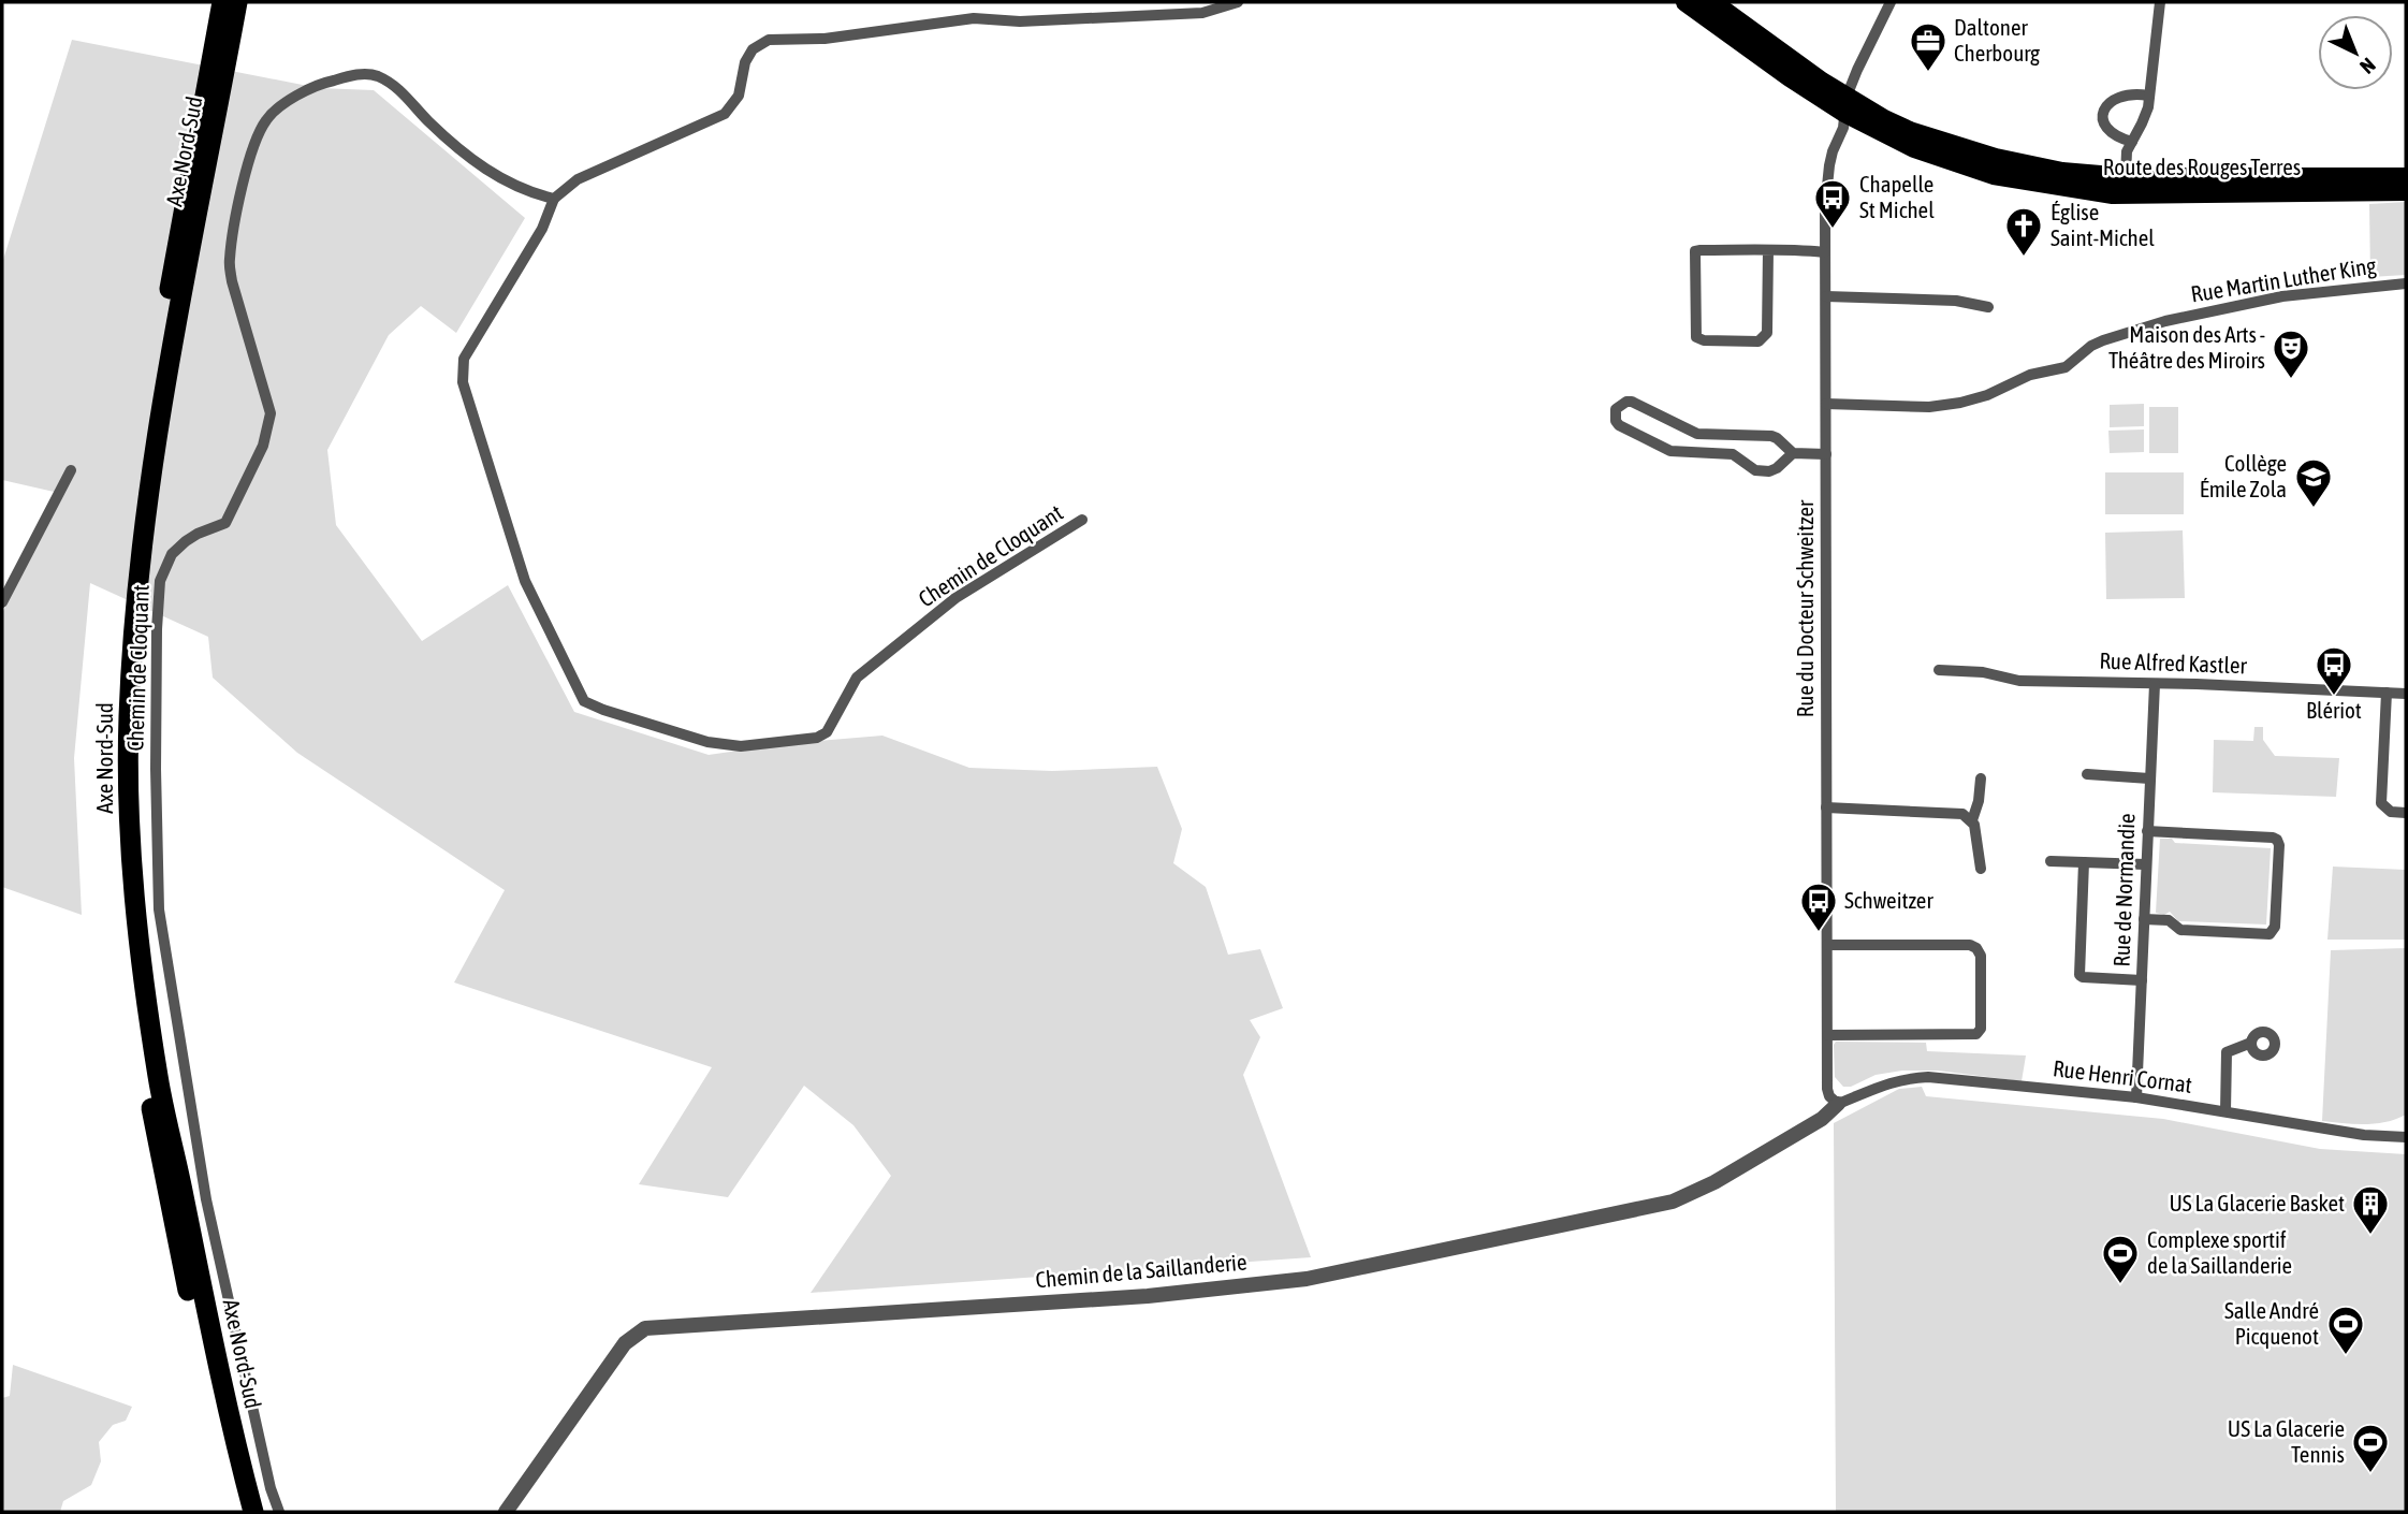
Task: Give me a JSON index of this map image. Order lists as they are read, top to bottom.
{
  "streets": {
    "highway": ["Axe Nord-Sud"],
    "main road": ["Route des Rouges Terres"],
    "street": [
      "Rue Martin Luther King",
      "Chemin de Cloquant",
      "Rue du Docteur Schweitzer",
      "Rue Alfred Kastler",
      "Rue de Normandie",
      "Rue Henri Cornat",
      "Chemin de la Saillanderie"
    ]
  },
  "crossings": [
    ["Route des Rouges Terres", "Rue du Docteur Schweitzer"],
    ["Rue Martin Luther King", "Rue du Docteur Schweitzer"],
    ["Rue du Docteur Schweitzer", "Rue Henri Cornat"],
    ["Rue du Docteur Schweitzer", "Chemin de la Saillanderie"],
    ["Rue Alfred Kastler", "Rue de Normandie"],
    ["Rue de Normandie", "Rue Henri Cornat"],
    ["Rue Henri Cornat", "Chemin de la Saillanderie"]
  ],
  "places": {
    "office": ["Daltoner Cherbourg"],
    "bus stop": ["Chapelle St Michel", "Blériot", "Schweitzer"],
    "church": ["Église Saint-Michel"],
    "theatre": ["Maison des Arts - Théâtre des Miroirs"],
    "school or university": ["Collège Émile Zola"],
    "building": ["US La Glacerie Basket"],
    "sports": ["Complexe sportif de la Saillanderie", "Salle André Picquenot", "US La Glacerie Tennis"]
  },
  "north": "bottom right"
}
